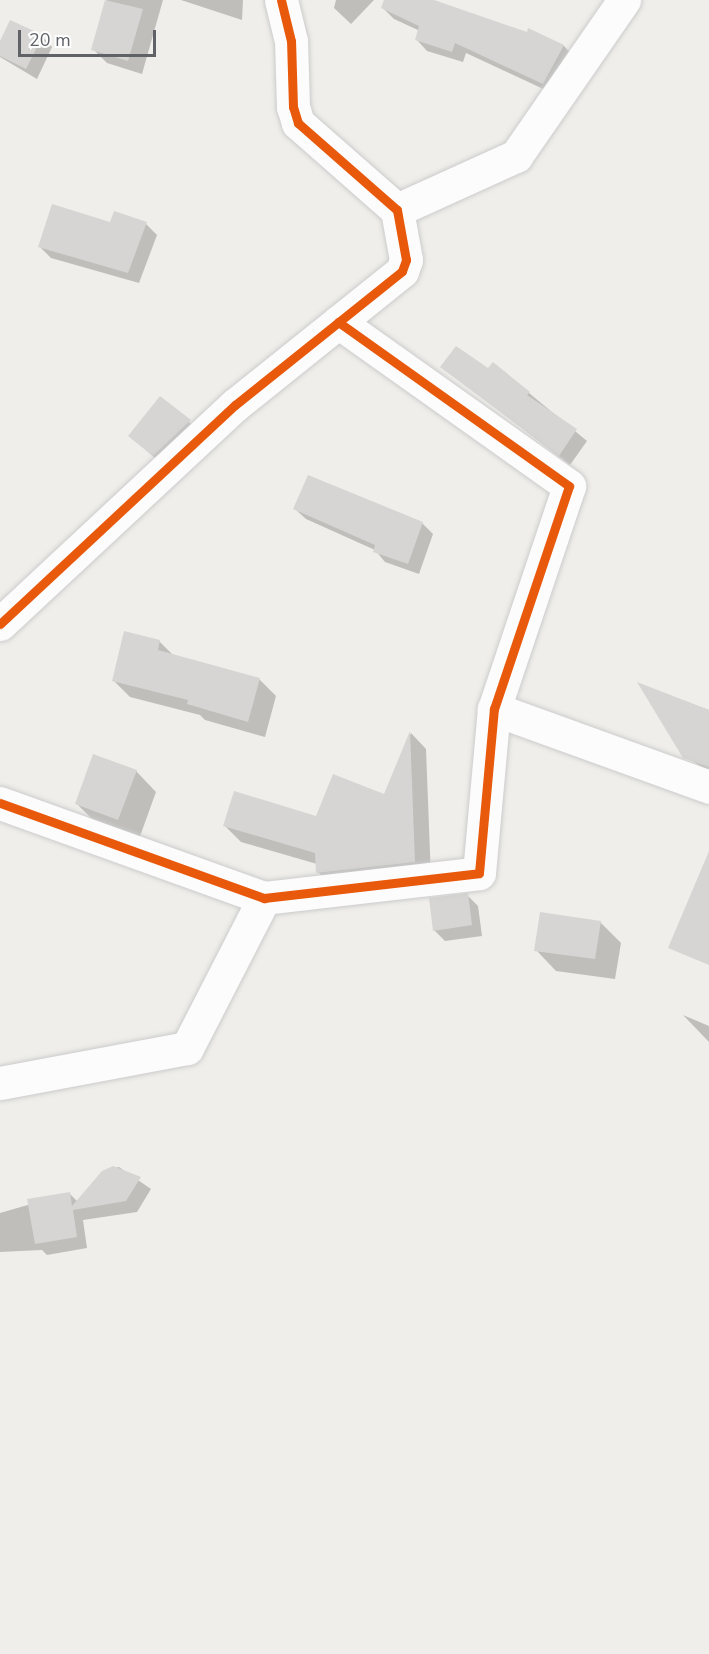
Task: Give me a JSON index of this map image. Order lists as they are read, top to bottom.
{
  "scale_bar": "20 m"
}
